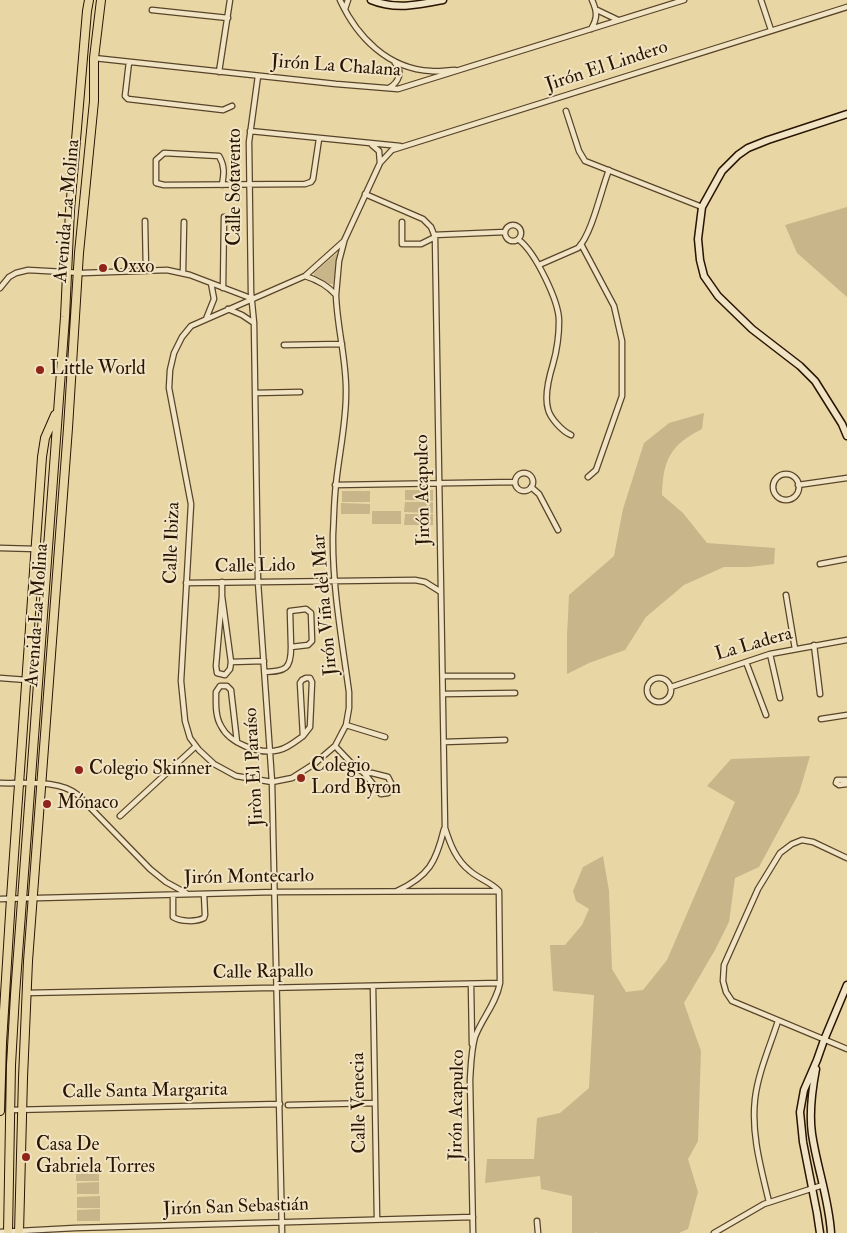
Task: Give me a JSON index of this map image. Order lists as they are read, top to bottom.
{
  "streets": {
    "main road": ["Avenida La Molina"],
    "street": [
      "Jirón La Chalana",
      "Jirón El Lindero",
      "Calle Sotavento",
      "Jirón Acapulco",
      "Calle Ibiza",
      "Calle Lido",
      "Jirón Viña del Mar",
      "La Ladera",
      "Jiròn El Paraíso",
      "Jirón Montecarlo",
      "Calle Rapallo",
      "Calle Santa Margarita",
      "Calle Venecia",
      "Jirón San Sebastián"
    ]
  },
  "crossings": [
    ["Jirón La Chalana", "Calle Sotavento"],
    ["Jirón La Chalana", "Avenida La Molina"],
    ["Calle Sotavento", "Calle Ibiza"],
    ["Calle Sotavento", "Jiròn El Paraíso"],
    ["Avenida La Molina", "Jirón Montecarlo"],
    ["Avenida La Molina", "Calle Rapallo"],
    ["Avenida La Molina", "Calle Santa Margarita"],
    ["Avenida La Molina", "Jirón San Sebastián"],
    ["Jirón Acapulco", "Calle Lido"],
    ["Jirón Acapulco", "Jirón Montecarlo"],
    ["Jirón Acapulco", "Calle Rapallo"],
    ["Jirón Acapulco", "Jirón San Sebastián"],
    ["Calle Ibiza", "Calle Lido"],
    ["Calle Ibiza", "Jirón Viña del Mar"],
    ["Calle Ibiza", "Jiròn El Paraíso"],
    ["Calle Lido", "Jirón Viña del Mar"],
    ["Calle Lido", "Jiròn El Paraíso"],
    ["Jirón Viña del Mar", "Jiròn El Paraíso"],
    ["Jiròn El Paraíso", "Jirón Montecarlo"],
    ["Jiròn El Paraíso", "Calle Rapallo"],
    ["Jiròn El Paraíso", "Calle Santa Margarita"],
    ["Jiròn El Paraíso", "Jirón San Sebastián"],
    ["Calle Rapallo", "Calle Venecia"],
    ["Calle Venecia", "Jirón San Sebastián"]
  ],
  "places": [
    "Oxxo",
    "Little World",
    "Colegio Skinner",
    "Colegio Lord Byron",
    "Mónaco",
    "Casa De Gabriela Torres"
  ]
}
